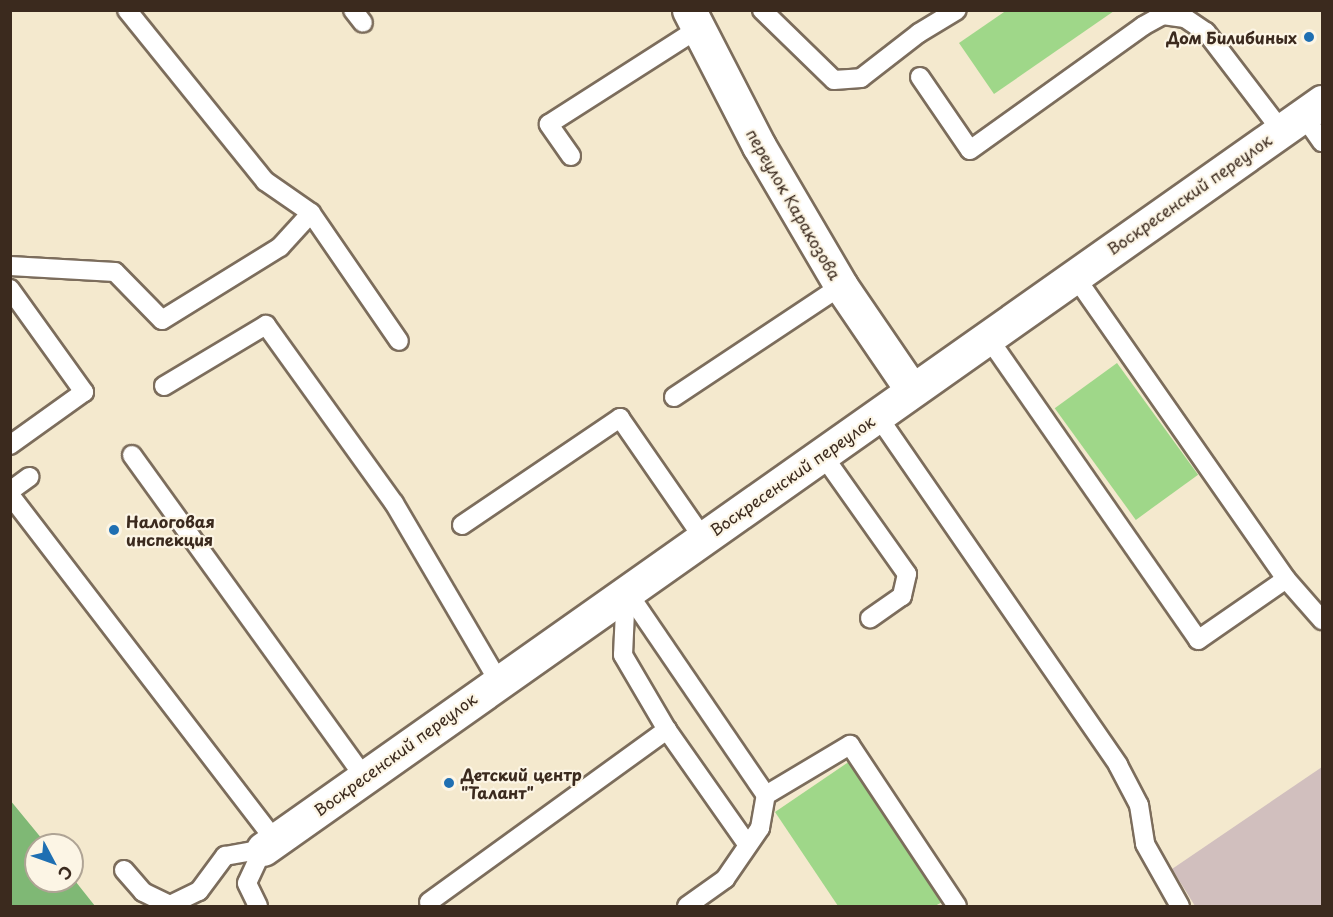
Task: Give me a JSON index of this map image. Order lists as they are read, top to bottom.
{
  "streets": {
    "street": ["Воскресенский переулок", "переулок Каракозова"]
  },
  "crossings": [
    ["Воскресенский переулок", "переулок Каракозова"]
  ],
  "places": ["Дом Билибиных", "Налоговая инспекция", "Детский центр \"Талант\""],
  "north": "bottom right"
}
